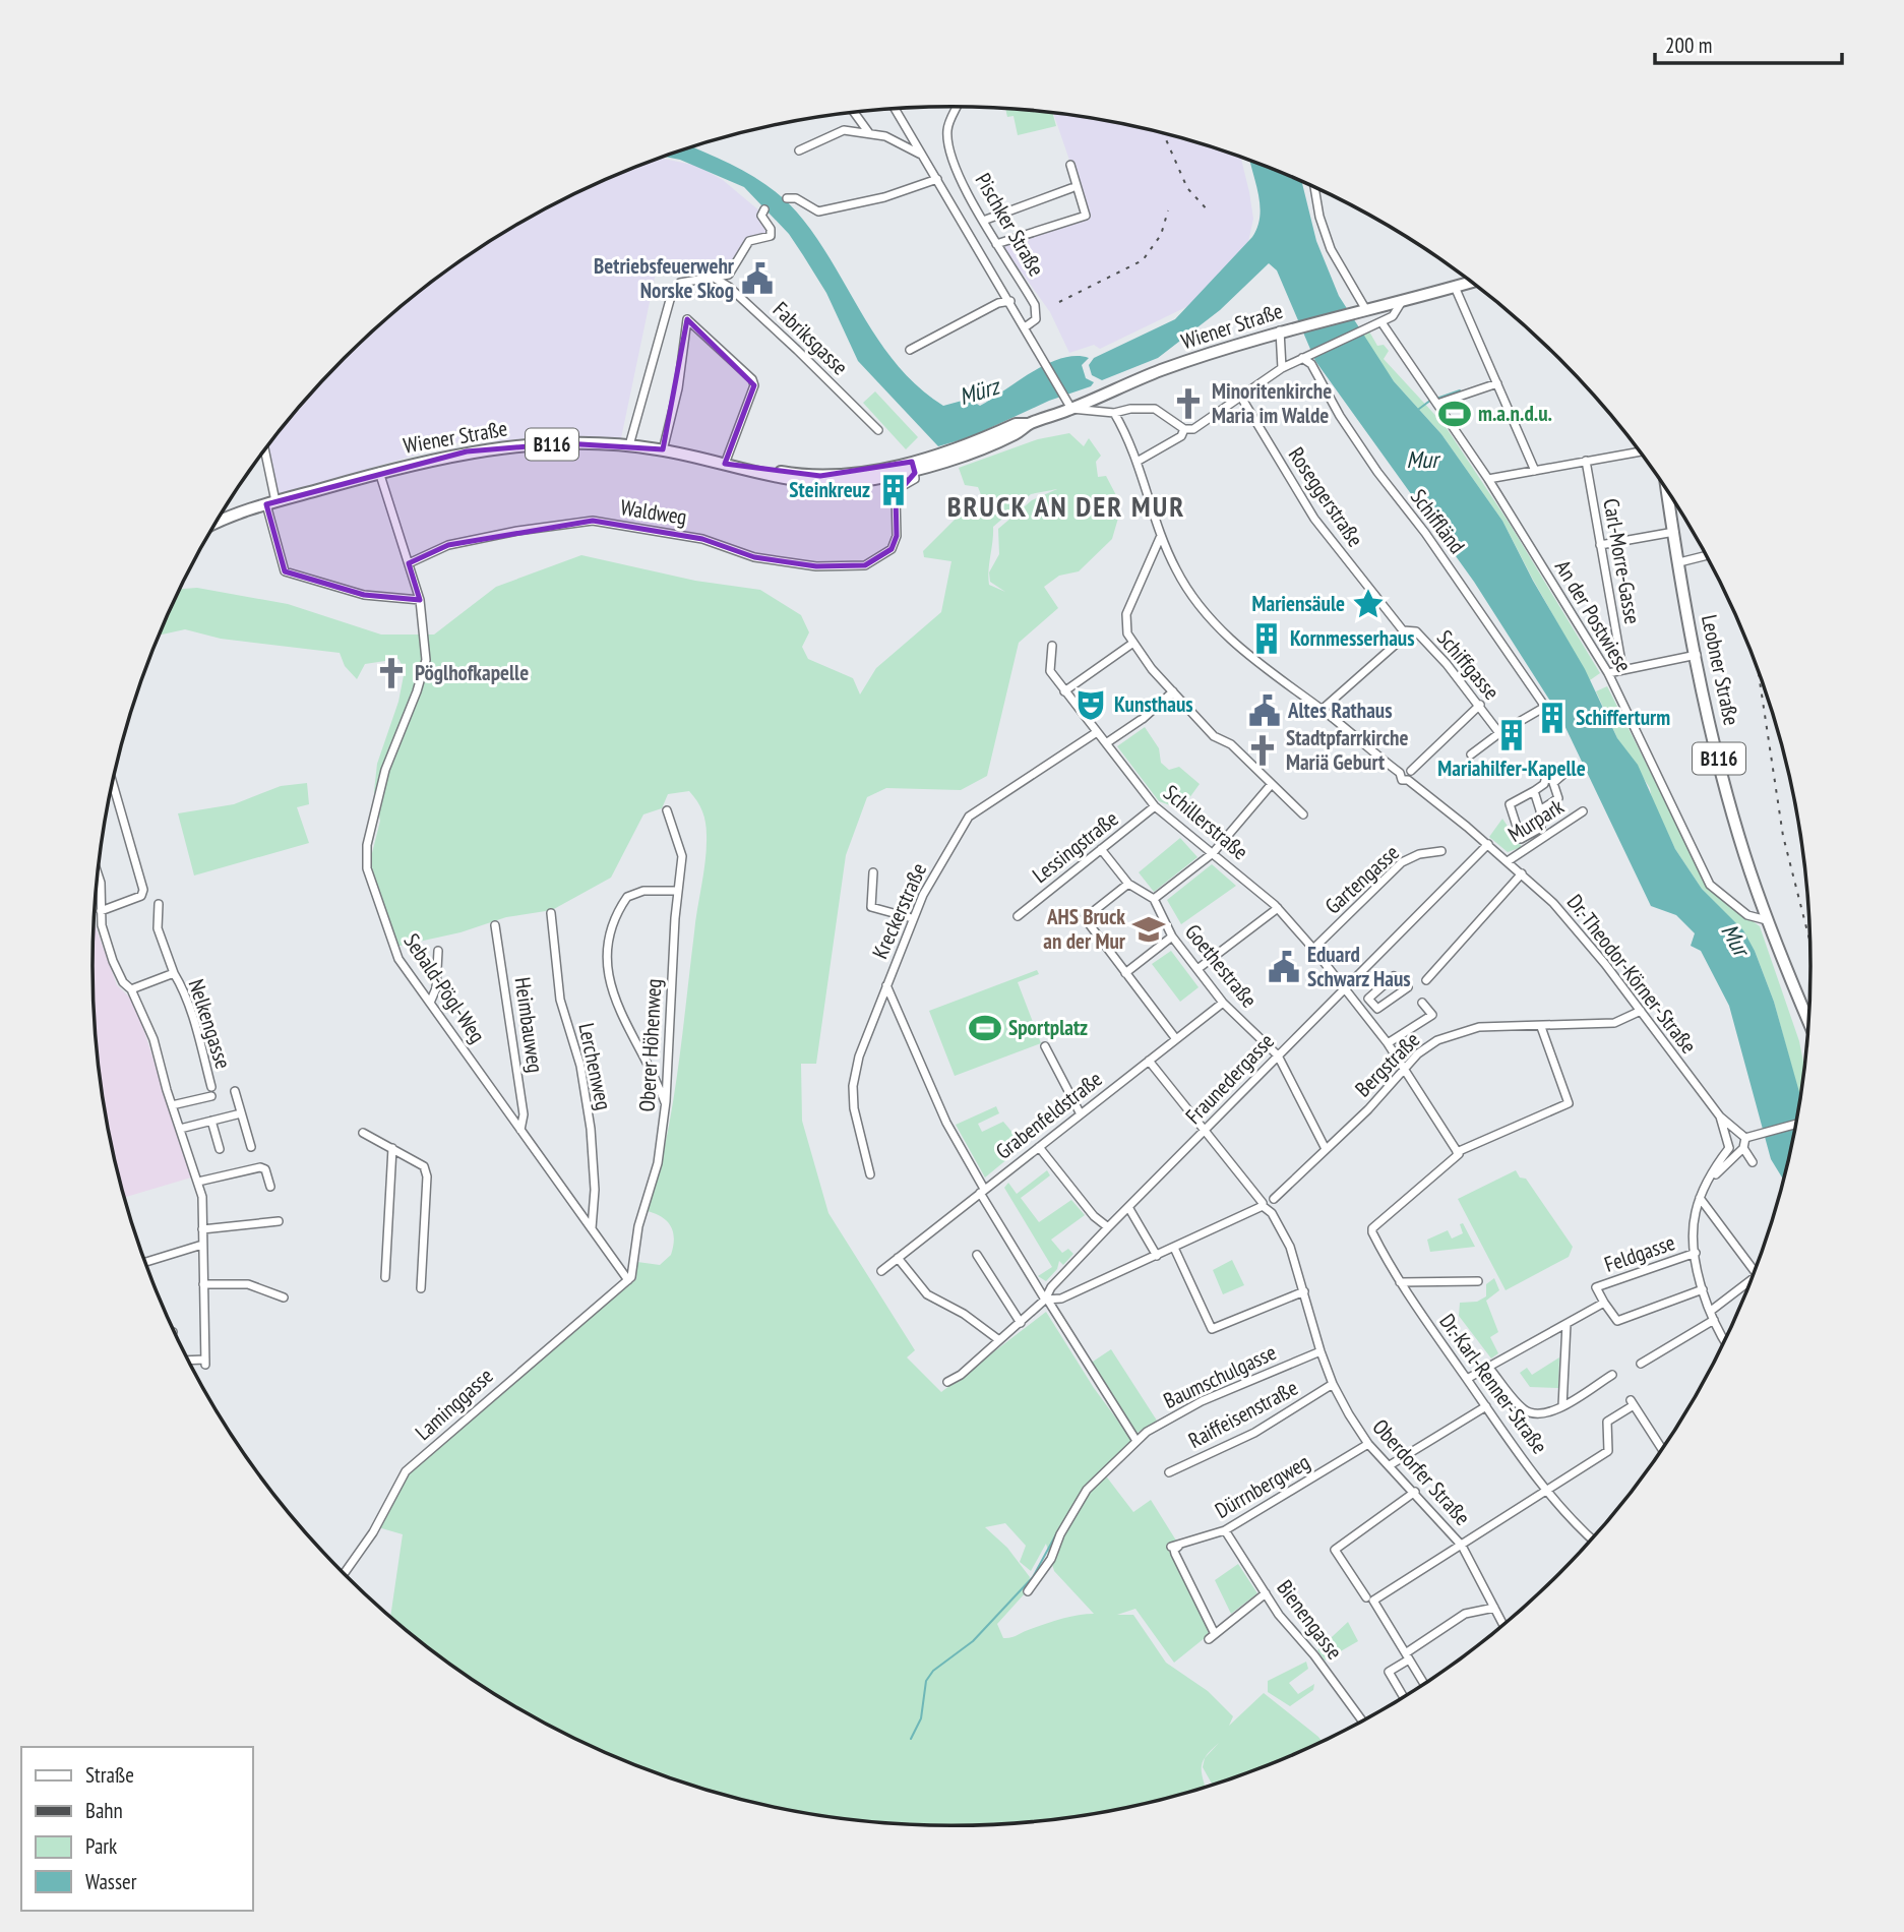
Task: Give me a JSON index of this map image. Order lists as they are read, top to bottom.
{
  "streets": {
    "main road": ["Wiener Straße", "B116", "Leobner Straße"],
    "street": [
      "Pischker Straße",
      "Fabriksgasse",
      "Roseggerstraße",
      "Waldweg",
      "Schiffländ",
      "Carl-Morre-Gasse",
      "An der Postwiese",
      "Schiffgasse",
      "Murpark",
      "Schillerstraße",
      "Lessingstraße",
      "Gartengasse",
      "Kreckerstraße",
      "Goethestraße",
      "Dr.-Theodor-Körner-Straße",
      "Sebald-Pögl-Weg",
      "Nelkengasse",
      "Heimbauweg",
      "Oberer Höhenweg",
      "Bergstraße",
      "Lerchenweg",
      "Fraunedergasse",
      "Grabenfeldstraße",
      "Feldgasse",
      "Baumschulgasse",
      "Dr.-Karl-Renner-Straße",
      "Laminggasse",
      "Raiffeisenstraße",
      "Oberdorfer Straße",
      "Dürrnbergweg",
      "Bienengasse"
    ]
  },
  "crossings": [
    ["Wiener Straße", "Waldweg"],
    ["Wiener Straße", "Sebald-Pögl-Weg"],
    ["Roseggerstraße", "Schiffgasse"],
    ["Waldweg", "Sebald-Pögl-Weg"],
    ["Schiffländ", "Schiffgasse"],
    ["An der Postwiese", "Leobner Straße"],
    ["Murpark", "Dr.-Theodor-Körner-Straße"],
    ["Schillerstraße", "Lessingstraße"],
    ["Schillerstraße", "Gartengasse"],
    ["Schillerstraße", "Kreckerstraße"],
    ["Schillerstraße", "Bergstraße"],
    ["Schillerstraße", "Fraunedergasse"],
    ["Schillerstraße", "Dr.-Karl-Renner-Straße"],
    ["Goethestraße", "Bergstraße"],
    ["Goethestraße", "Fraunedergasse"],
    ["Goethestraße", "Grabenfeldstraße"],
    ["Dr.-Theodor-Körner-Straße", "Bergstraße"],
    ["Dr.-Theodor-Körner-Straße", "Fraunedergasse"],
    ["Sebald-Pögl-Weg", "Heimbauweg"],
    ["Sebald-Pögl-Weg", "Oberer Höhenweg"],
    ["Sebald-Pögl-Weg", "Lerchenweg"],
    ["Sebald-Pögl-Weg", "Laminggasse"],
    ["Oberer Höhenweg", "Laminggasse"],
    ["Bergstraße", "Oberdorfer Straße"],
    ["Baumschulgasse", "Oberdorfer Straße"],
    ["Raiffeisenstraße", "Oberdorfer Straße"],
    ["Oberdorfer Straße", "Dürrnbergweg"],
    ["Dürrnbergweg", "Bienengasse"]
  ],
  "districts": ["BRUCK AN DER MUR"],
  "water": ["Mürz", "Mur"],
  "places": {
    "public building": ["Betriebsfeuerwehr Norske Skog", "Altes Rathaus", "Eduard Schwarz Haus"],
    "church": ["Minoritenkirche Maria im Walde", "Pöglhofkapelle", "Stadtpfarrkirche Mariä Geburt"],
    "sports": ["m.a.n.d.u.", "Sportplatz"],
    "building": [
      "Steinkreuz",
      "Kornmesserhaus",
      "Schifferturm",
      "Mariahilfer-Kapelle"
    ],
    "place": ["Mariensäule"],
    "theatre": ["Kunsthaus"],
    "school or university": ["AHS Bruck an der Mur"]
  },
  "legend": [
    "Straße",
    "Bahn",
    "Park",
    "Wasser"
  ],
  "scale_bar": "200 m"
}
